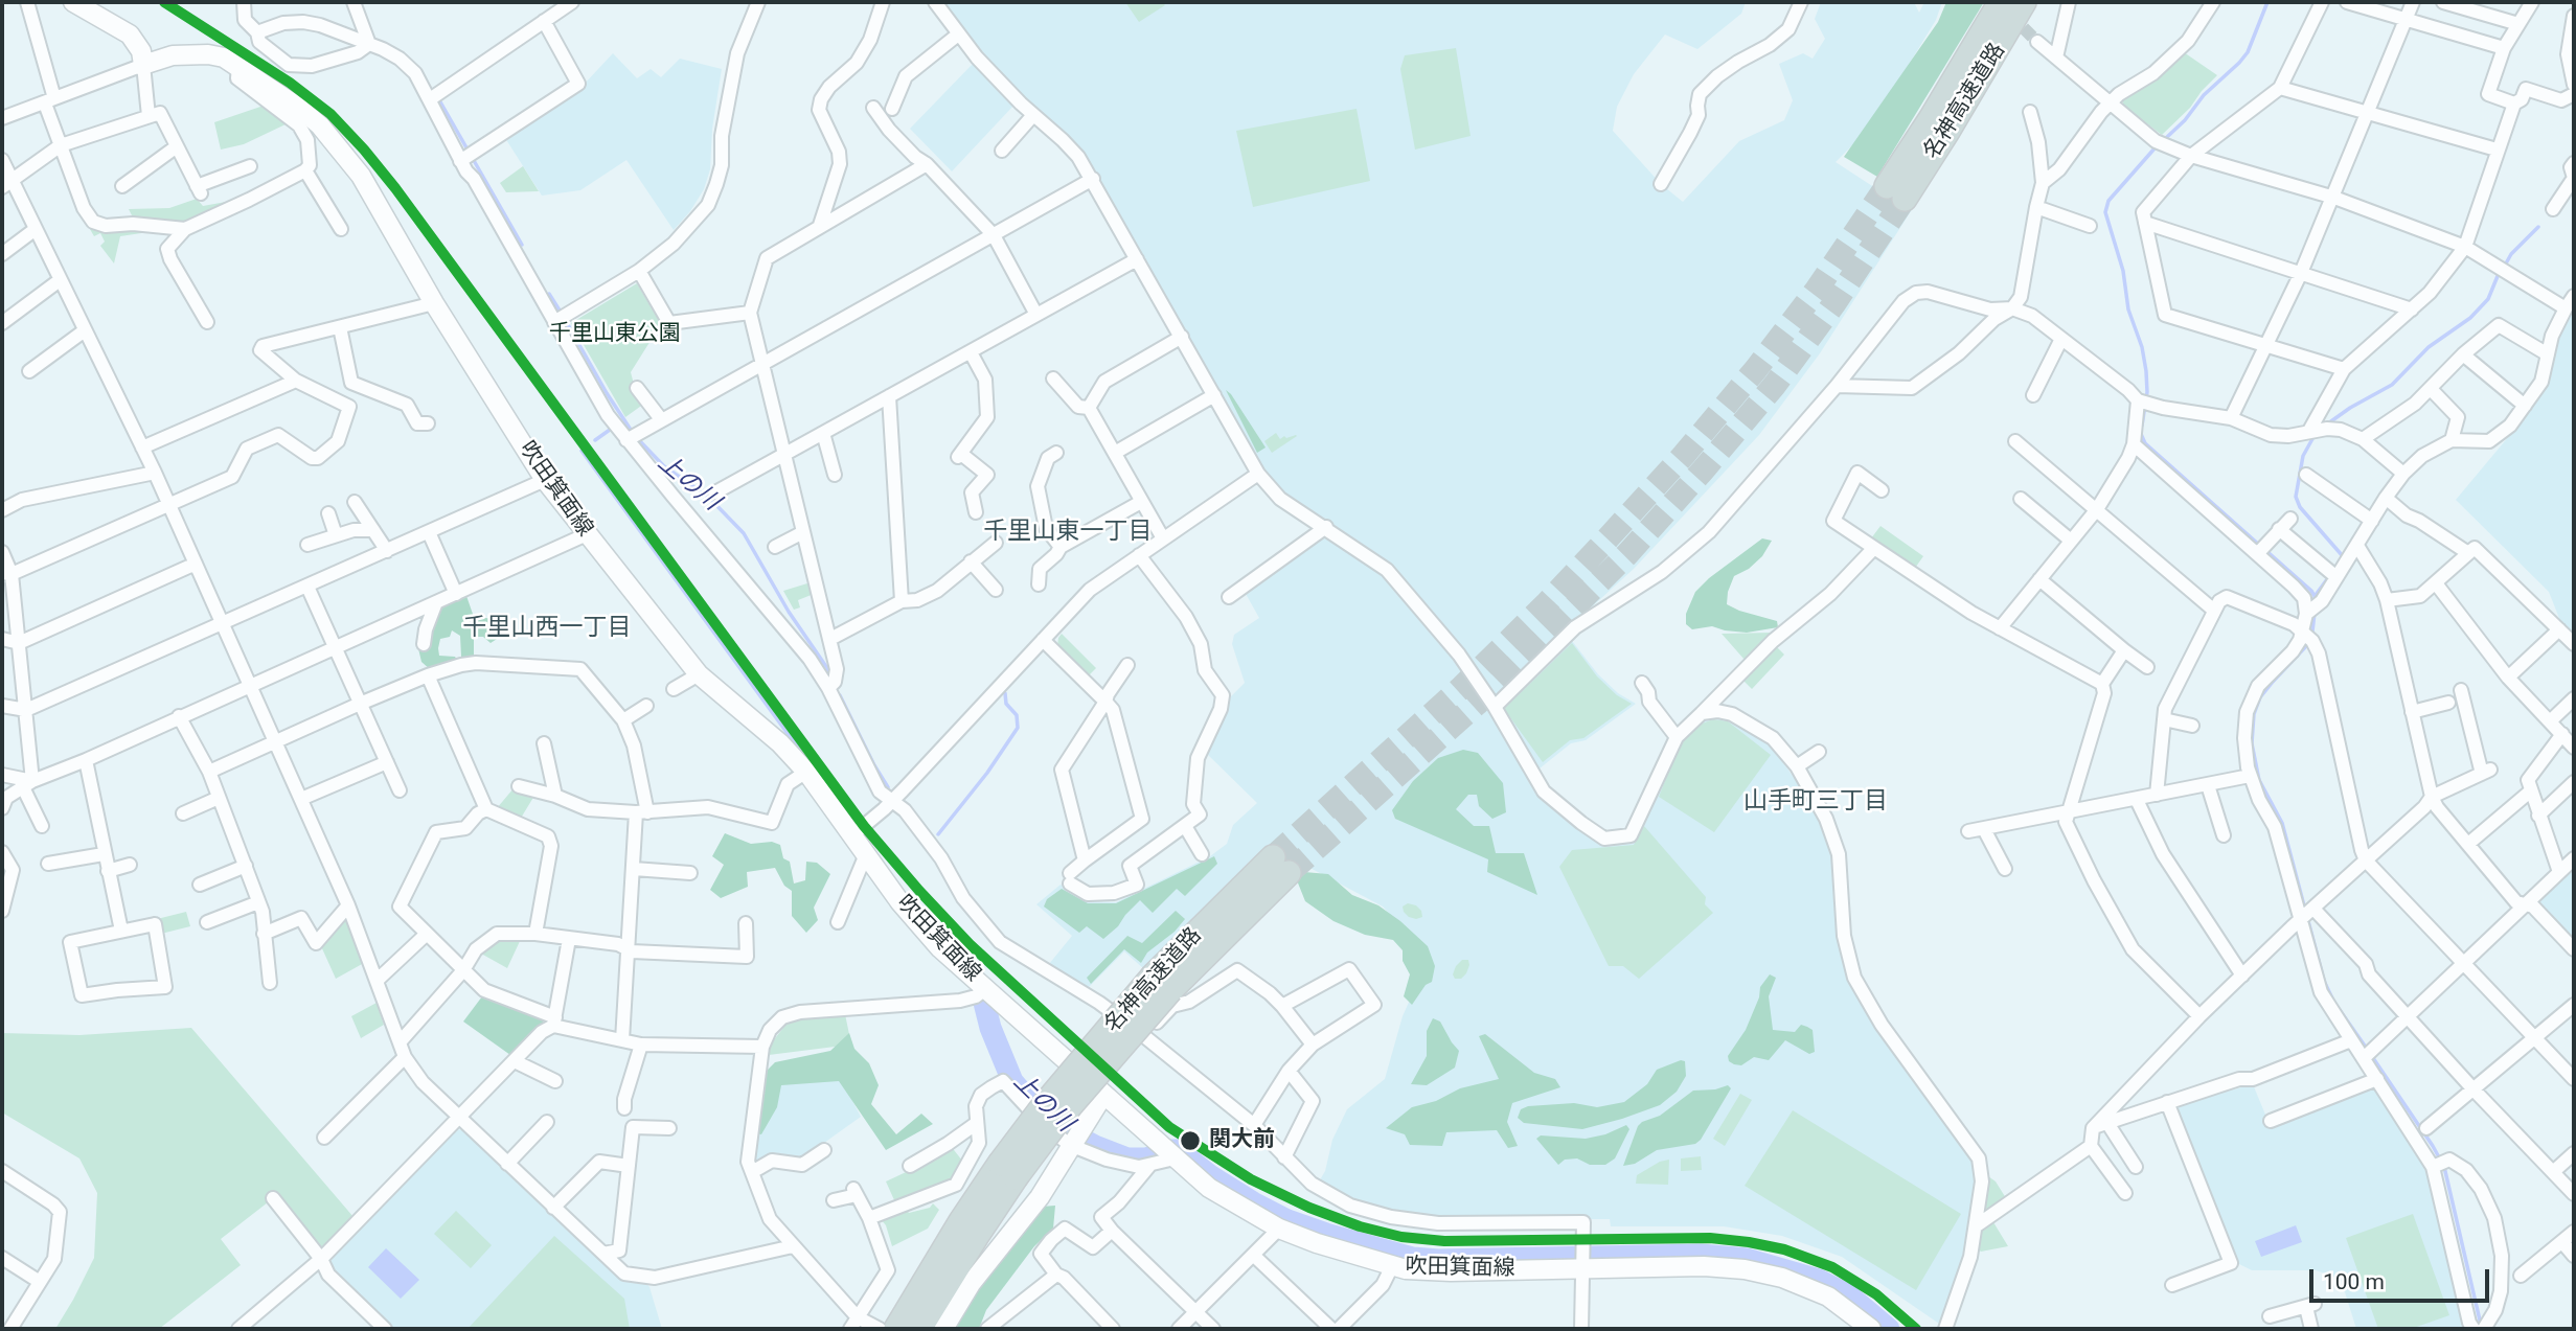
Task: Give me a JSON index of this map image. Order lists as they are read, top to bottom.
{
  "streets": {
    "highway": ["名神高速道路"],
    "main road": ["吹田箕面線"]
  },
  "districts": ["千里山東一丁目", "千里山西一丁目", "山手町三丁目"],
  "water": ["上の川"],
  "parks": ["千里山東公園"],
  "places": ["関大前"],
  "scale_bar": "100 m"
}
